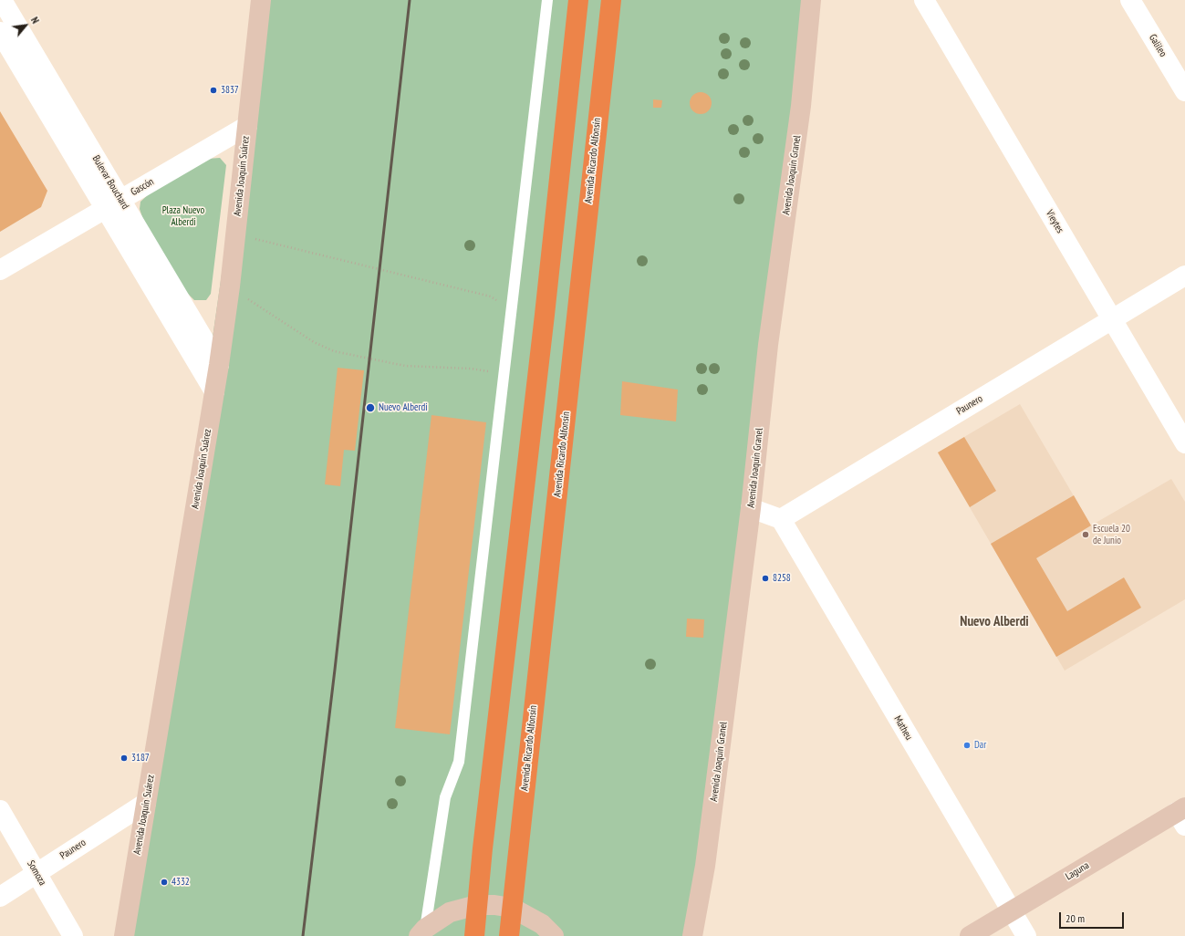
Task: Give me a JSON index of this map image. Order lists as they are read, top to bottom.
{
  "streets": {
    "highway": ["Avenida Ricardo Alfonsín"],
    "street": [
      "Galileo",
      "Avenida Joaquín Granel",
      "Avenida Joaquín Suárez",
      "Bulevar Bouchard",
      "Gascón",
      "Vieytes",
      "Paunero",
      "Matheu",
      "Laguna",
      "Somoza"
    ]
  },
  "crossings": [
    ["Avenida Joaquín Suárez", "Bulevar Bouchard"],
    ["Avenida Joaquín Suárez", "Gascón"],
    ["Avenida Joaquín Suárez", "Paunero"],
    ["Bulevar Bouchard", "Gascón"],
    ["Vieytes", "Paunero"],
    ["Paunero", "Matheu"],
    ["Paunero", "Somoza"],
    ["Matheu", "Laguna"]
  ],
  "districts": ["Nuevo Alberdi"],
  "parks": ["Plaza Nuevo Alberdi"],
  "places": [
    "3837",
    "Nuevo Alberdi",
    "Escuela 20 de Junio",
    "8258",
    "Dar",
    "3187",
    "4332"
  ],
  "scale_bar": "20 m",
  "north": "top right"
}
